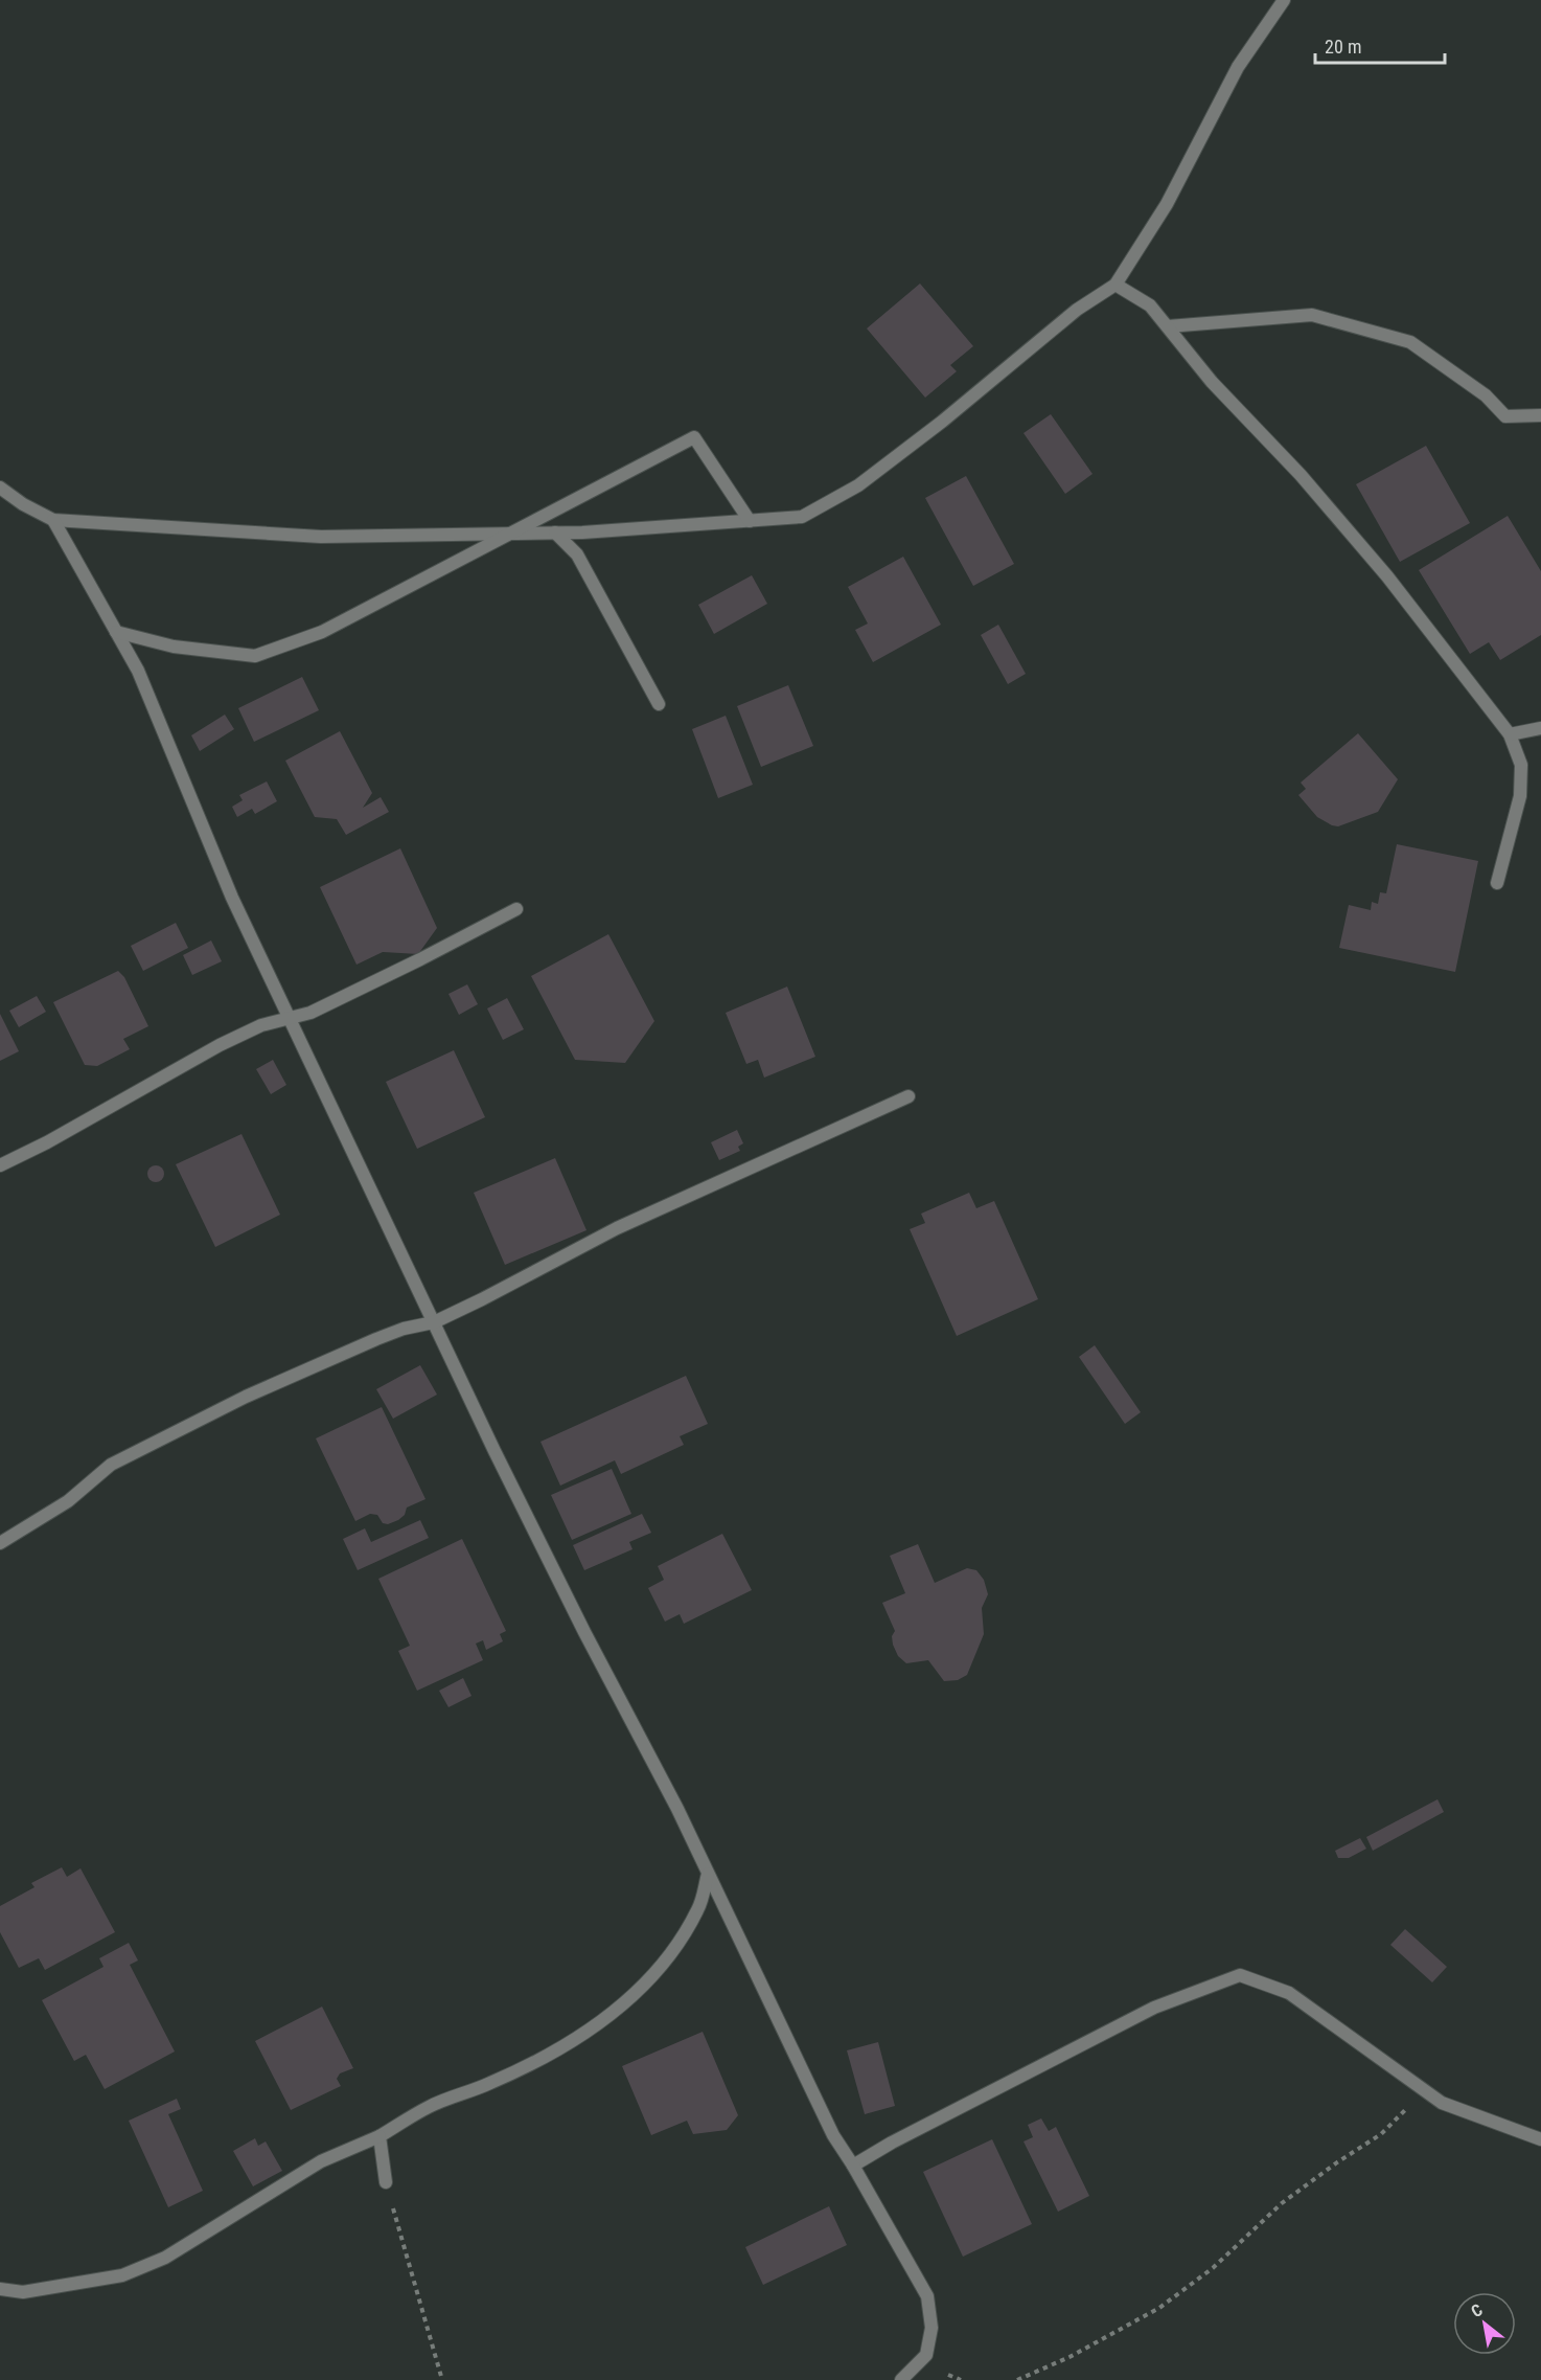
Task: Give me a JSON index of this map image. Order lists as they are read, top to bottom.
{
  "scale_bar": "20 m",
  "north": "top left"
}
